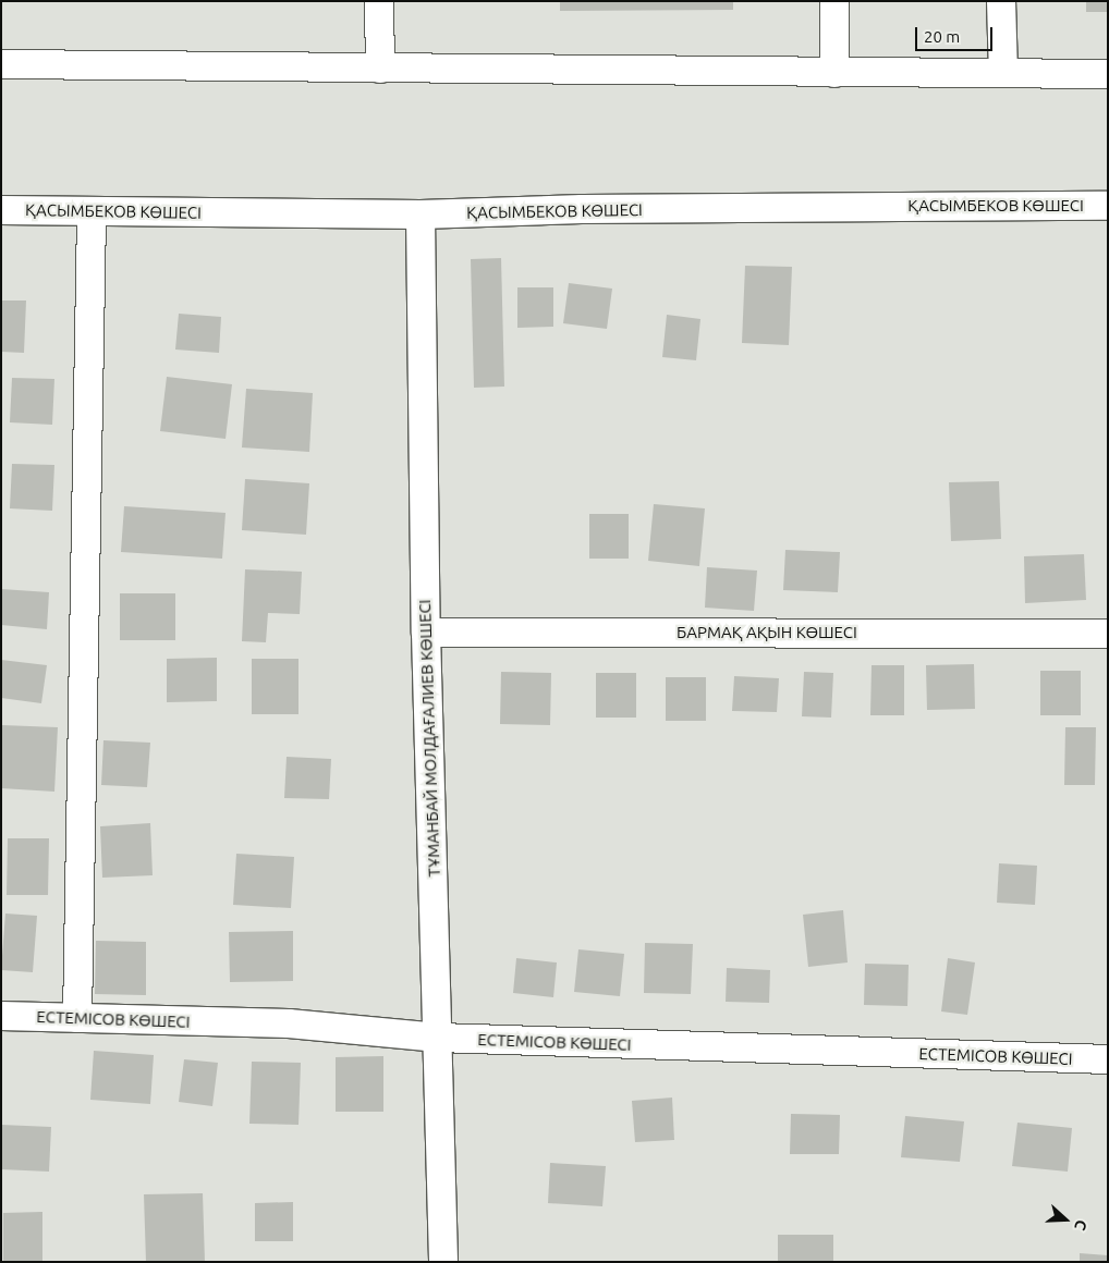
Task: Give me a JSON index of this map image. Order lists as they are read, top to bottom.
{
  "streets": {
    "street": [
      "ҚАСЫМБЕКОВ КӨШЕСІ",
      "БАРМАҚ АҚЫН КӨШЕСІ",
      "ТҰМАНБАЙ МОЛДАҒАЛИЕВ КӨШЕСІ",
      "ЕСТЕМІСОВ КӨШЕСІ"
    ]
  },
  "crossings": [
    ["ҚАСЫМБЕКОВ КӨШЕСІ", "ТҰМАНБАЙ МОЛДАҒАЛИЕВ КӨШЕСІ"],
    ["БАРМАҚ АҚЫН КӨШЕСІ", "ТҰМАНБАЙ МОЛДАҒАЛИЕВ КӨШЕСІ"],
    ["ТҰМАНБАЙ МОЛДАҒАЛИЕВ КӨШЕСІ", "ЕСТЕМІСОВ КӨШЕСІ"]
  ],
  "scale_bar": "20 m",
  "north": "right"
}
